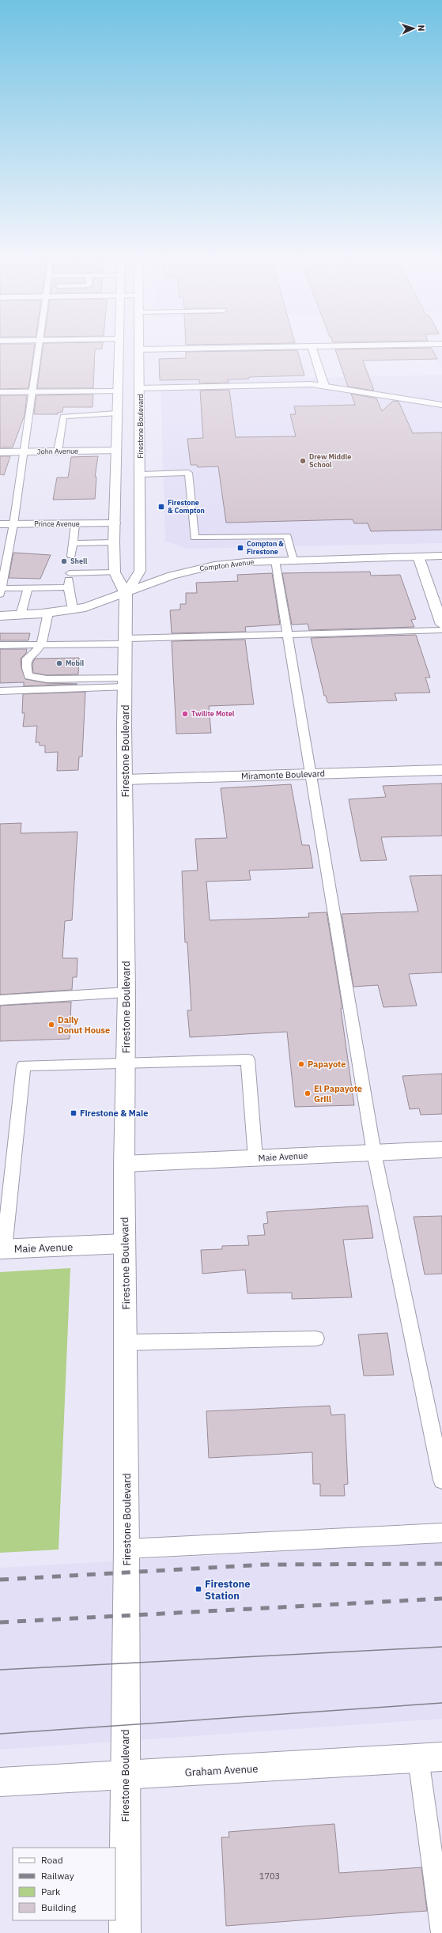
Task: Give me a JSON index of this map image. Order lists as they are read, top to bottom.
{
  "streets": {
    "main road": [
      "Firestone Boulevard",
      "John Avenue",
      "Prince Avenue",
      "Compton Avenue",
      "Miramonte Boulevard",
      "Maie Avenue",
      "Graham Avenue"
    ]
  },
  "crossings": [
    ["Firestone Boulevard", "John Avenue"],
    ["Firestone Boulevard", "Prince Avenue"],
    ["Firestone Boulevard", "Compton Avenue"],
    ["Firestone Boulevard", "Miramonte Boulevard"],
    ["Firestone Boulevard", "Maie Avenue"],
    ["Firestone Boulevard", "Graham Avenue"]
  ],
  "places": {
    "other": [
      "Drew Middle School",
      "Shell",
      "Mobil",
      "Twilite Motel",
      "Daily Donut House",
      "Papayote",
      "El Papayote Grill"
    ],
    "transit": [
      "Firestone & Compton",
      "Compton & Firestone",
      "Firestone & Maie",
      "Firestone Station"
    ]
  },
  "house_numbers": ["1703"],
  "legend": [
    "Road",
    "Railway",
    "Park",
    "Building"
  ],
  "north": "right"
}
